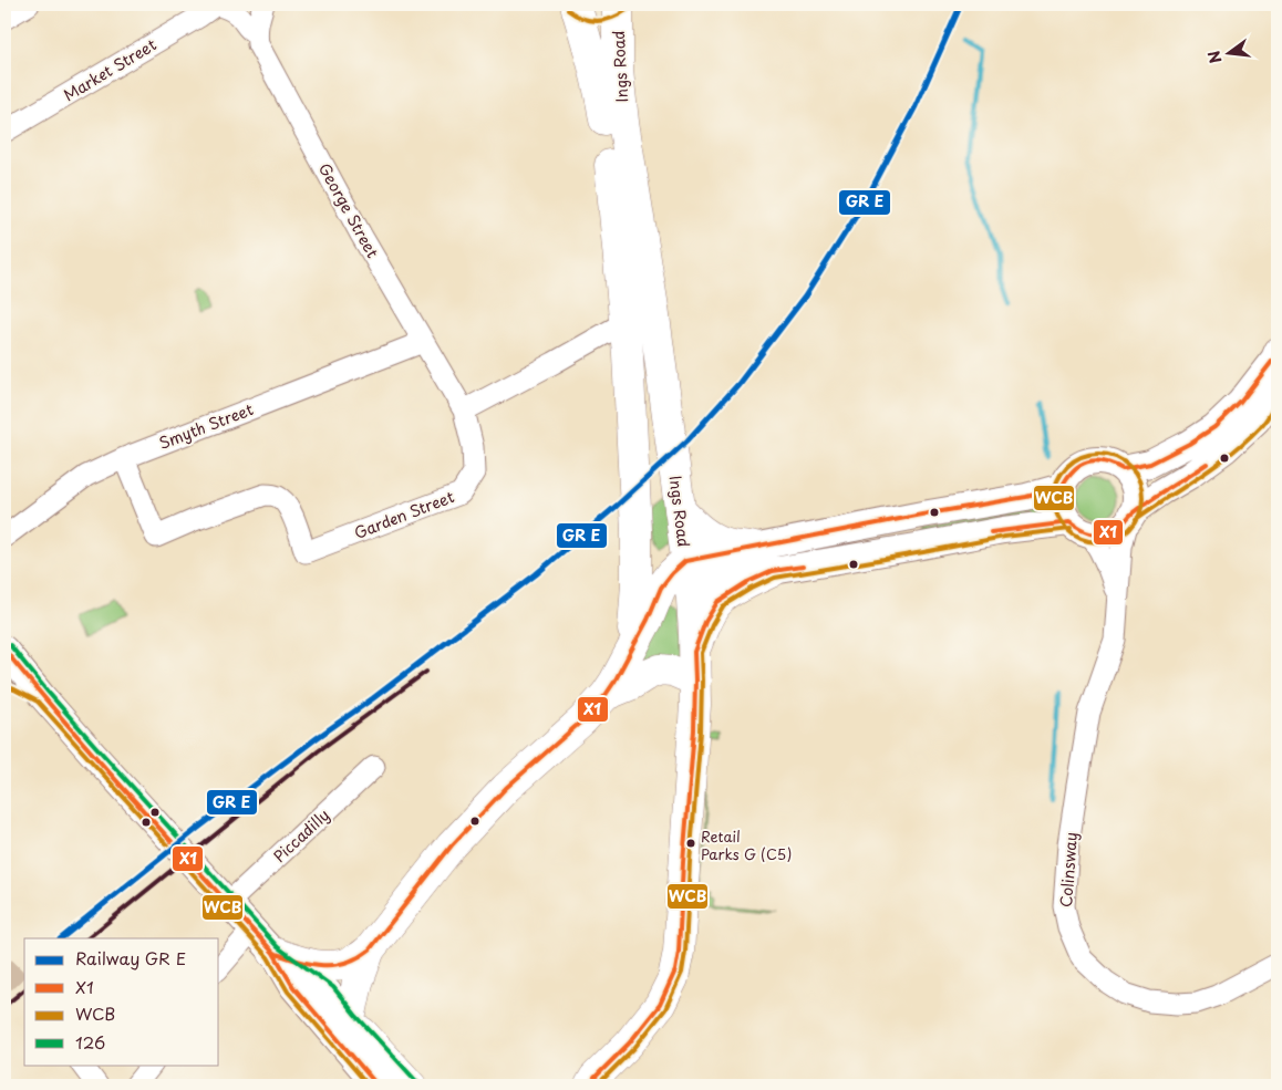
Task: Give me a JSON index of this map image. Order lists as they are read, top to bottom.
{
  "streets": {
    "highway": ["Ings Road"],
    "street": [
      "Market Street",
      "George Street",
      "Smyth Street",
      "Garden Street",
      "Piccadilly",
      "Colinsway"
    ]
  },
  "crossings": [
    ["Market Street", "George Street"],
    ["George Street", "Smyth Street"],
    ["George Street", "Garden Street"],
    ["Smyth Street", "Garden Street"]
  ],
  "places": ["Retail Parks G (C5)"],
  "lines": ["transit line WCB", "transit line X1", "transit line 126"],
  "legend": [
    "Railway GR E",
    "X1",
    "WCB",
    "126"
  ],
  "north": "left"
}
